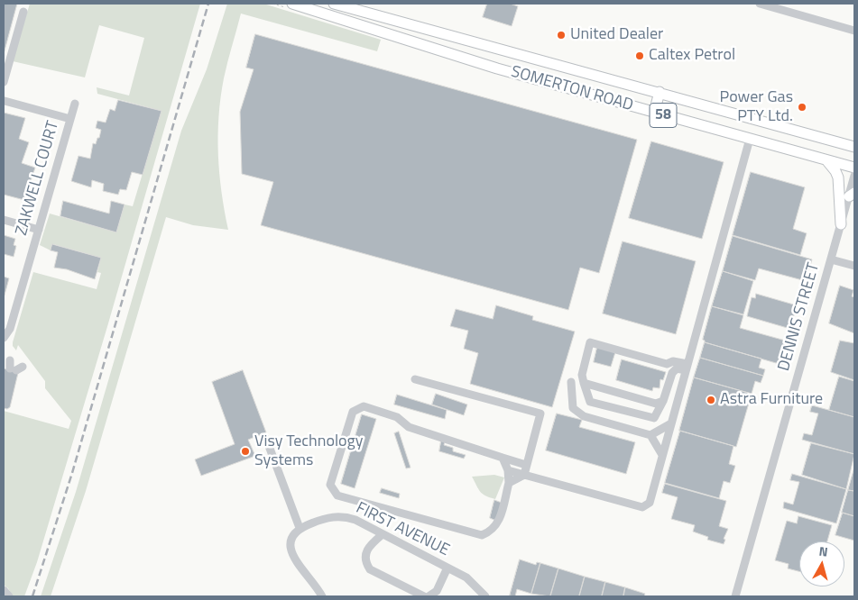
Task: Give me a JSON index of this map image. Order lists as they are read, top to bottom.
{
  "streets": {
    "main road": ["SOMERTON ROAD", "58"],
    "street": ["ZAKWELL COURT", "DENNIS STREET", "FIRST AVENUE"]
  },
  "places": [
    "United Dealer",
    "Caltex Petrol",
    "Power Gas PTY Ltd.",
    "Astra Furniture",
    "Visy Technology Systems"
  ],
  "north": "top"
}
